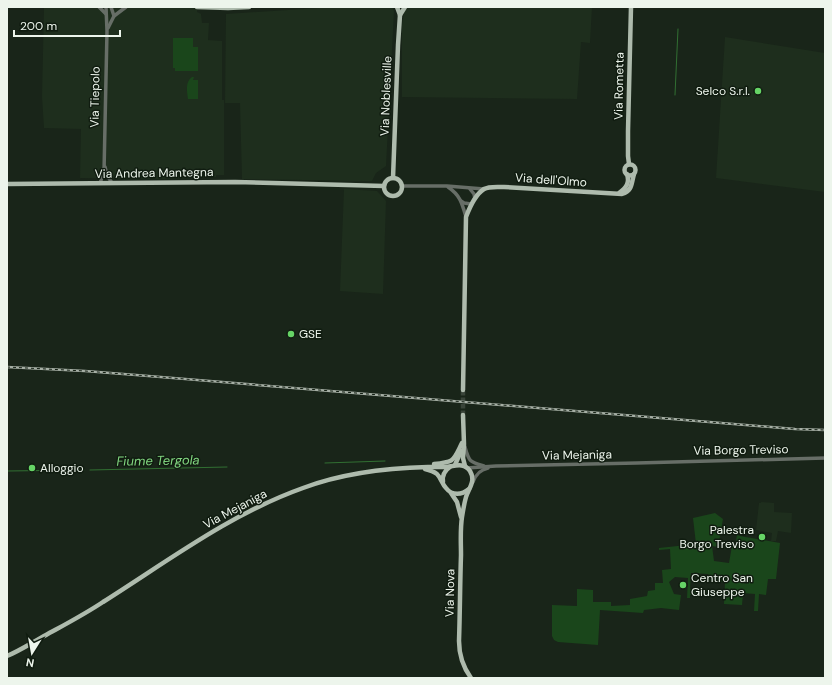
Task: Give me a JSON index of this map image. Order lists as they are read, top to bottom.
{
  "streets": {
    "main road": [
      "Via Rometta",
      "Via Noblesville",
      "Via Andrea Mantegna",
      "Via dell'Olmo",
      "Via Mejaniga",
      "Via Nova"
    ],
    "street": ["Via Tiepolo", "Via Borgo Treviso"]
  },
  "crossings": [
    ["Via Rometta", "Via dell'Olmo"],
    ["Via Noblesville", "Via Andrea Mantegna"],
    ["Via Noblesville", "Via dell'Olmo"],
    ["Via Tiepolo", "Via Andrea Mantegna"],
    ["Via Andrea Mantegna", "Via dell'Olmo"],
    ["Via Borgo Treviso", "Via Mejaniga"],
    ["Via Mejaniga", "Via Nova"]
  ],
  "water": ["Fiume Tergola"],
  "places": [
    "Selco S.r.l.",
    "GSE",
    "Alloggio",
    "Palestra Borgo Treviso",
    "Centro San Giuseppe"
  ],
  "scale_bar": "200 m",
  "north": "bottom"
}
